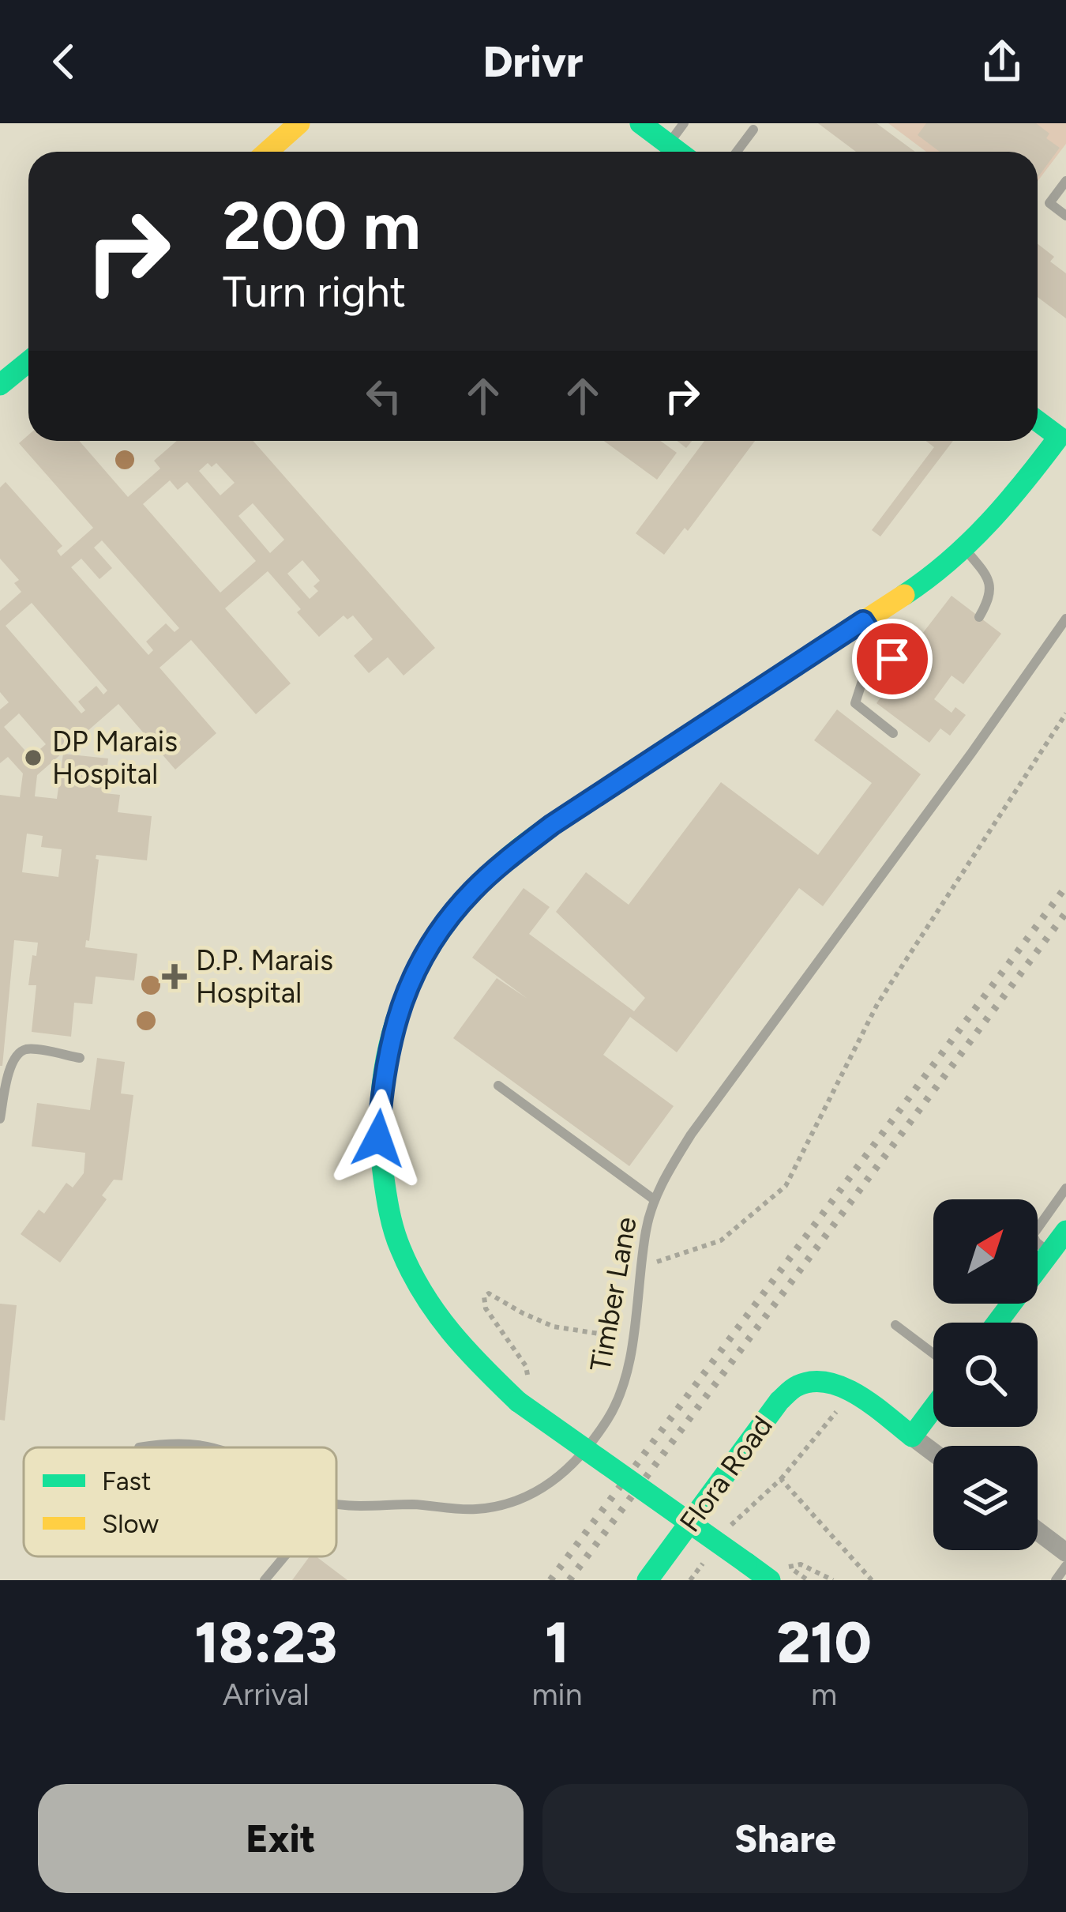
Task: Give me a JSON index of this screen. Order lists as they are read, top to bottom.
{
  "streets": {
    "main road": ["Flora Road"],
    "lane": ["Timber Lane"]
  },
  "places": {
    "other": ["DP Marais Hospital"],
    "health": ["D.P. Marais Hospital"]
  },
  "legend": ["Fast", "Slow"],
  "north": "top right",
  "page": {
    "header": "Drivr",
    "turn": ["200 m", "Turn right"],
    "eta": [
      "18:23",
      "Arrival",
      "1",
      "min",
      "210",
      "m"
    ],
    "buttons": ["Exit", "Share"]
  }
}
